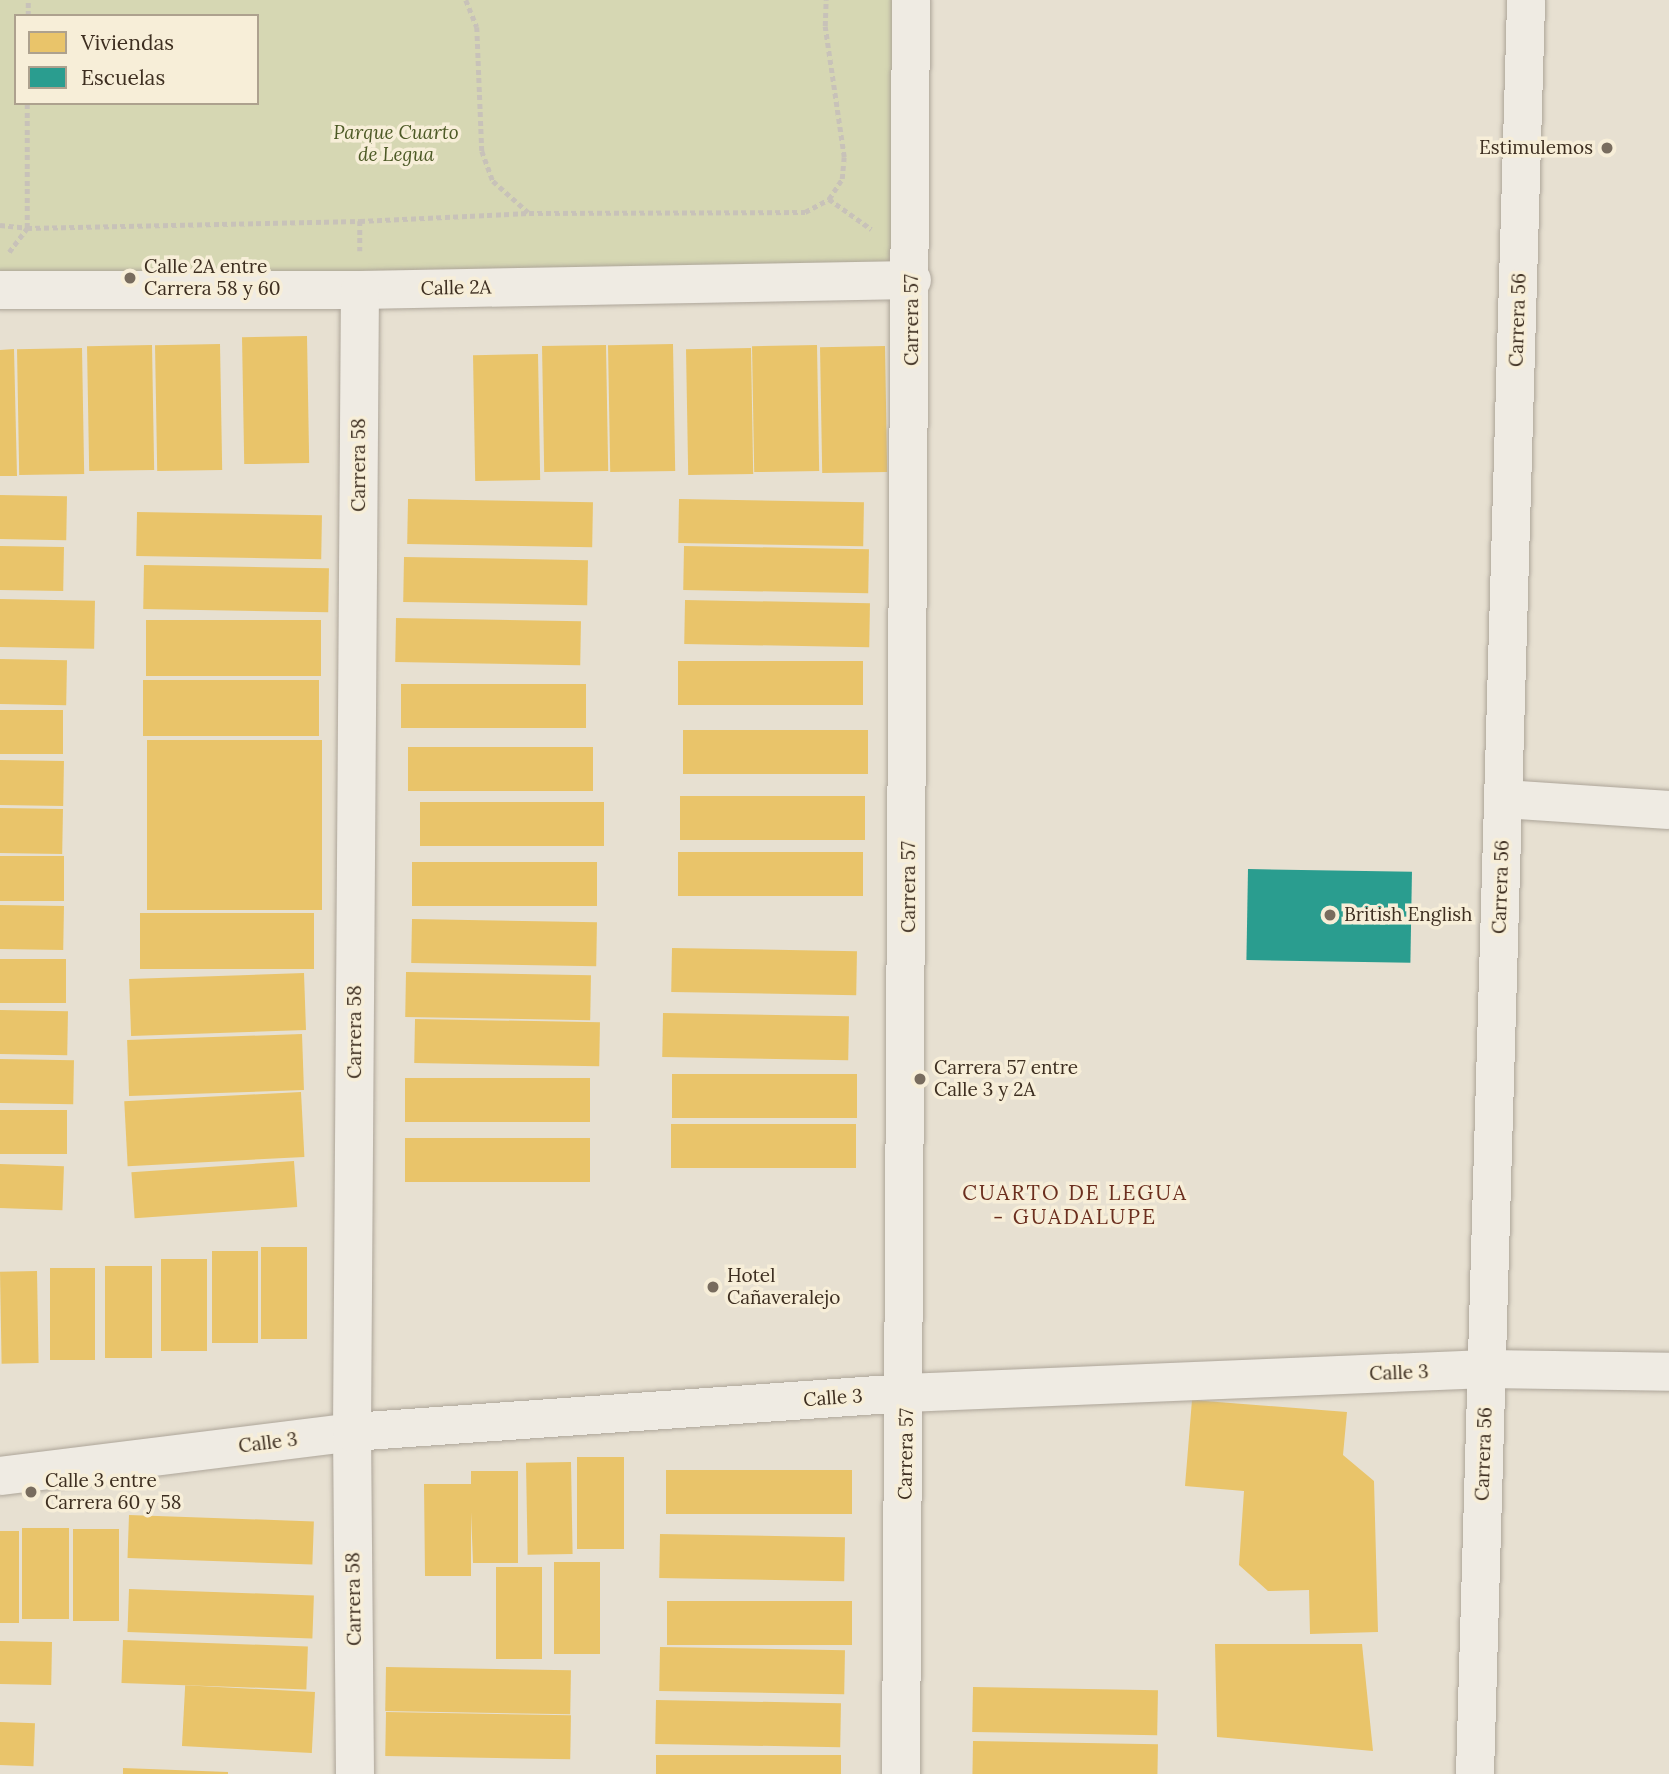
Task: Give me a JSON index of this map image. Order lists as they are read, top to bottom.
{
  "streets": {
    "street": [
      "Calle 2A",
      "Carrera 57",
      "Carrera 56",
      "Carrera 58",
      "Calle 3"
    ]
  },
  "crossings": [
    ["Calle 2A", "Carrera 57"],
    ["Calle 2A", "Carrera 58"],
    ["Carrera 57", "Calle 3"],
    ["Carrera 56", "Calle 3"],
    ["Carrera 58", "Calle 3"]
  ],
  "districts": ["CUARTO DE LEGUA - GUADALUPE"],
  "parks": ["Parque Cuarto de Legua"],
  "places": [
    "Estimulemos",
    "Calle 2A entre Carrera 58 y 60",
    "British English",
    "Carrera 57 entre Calle 3 y 2A",
    "Hotel Cañaveralejo",
    "Calle 3 entre Carrera 60 y 58"
  ],
  "legend": ["Viviendas", "Escuelas"]
}
